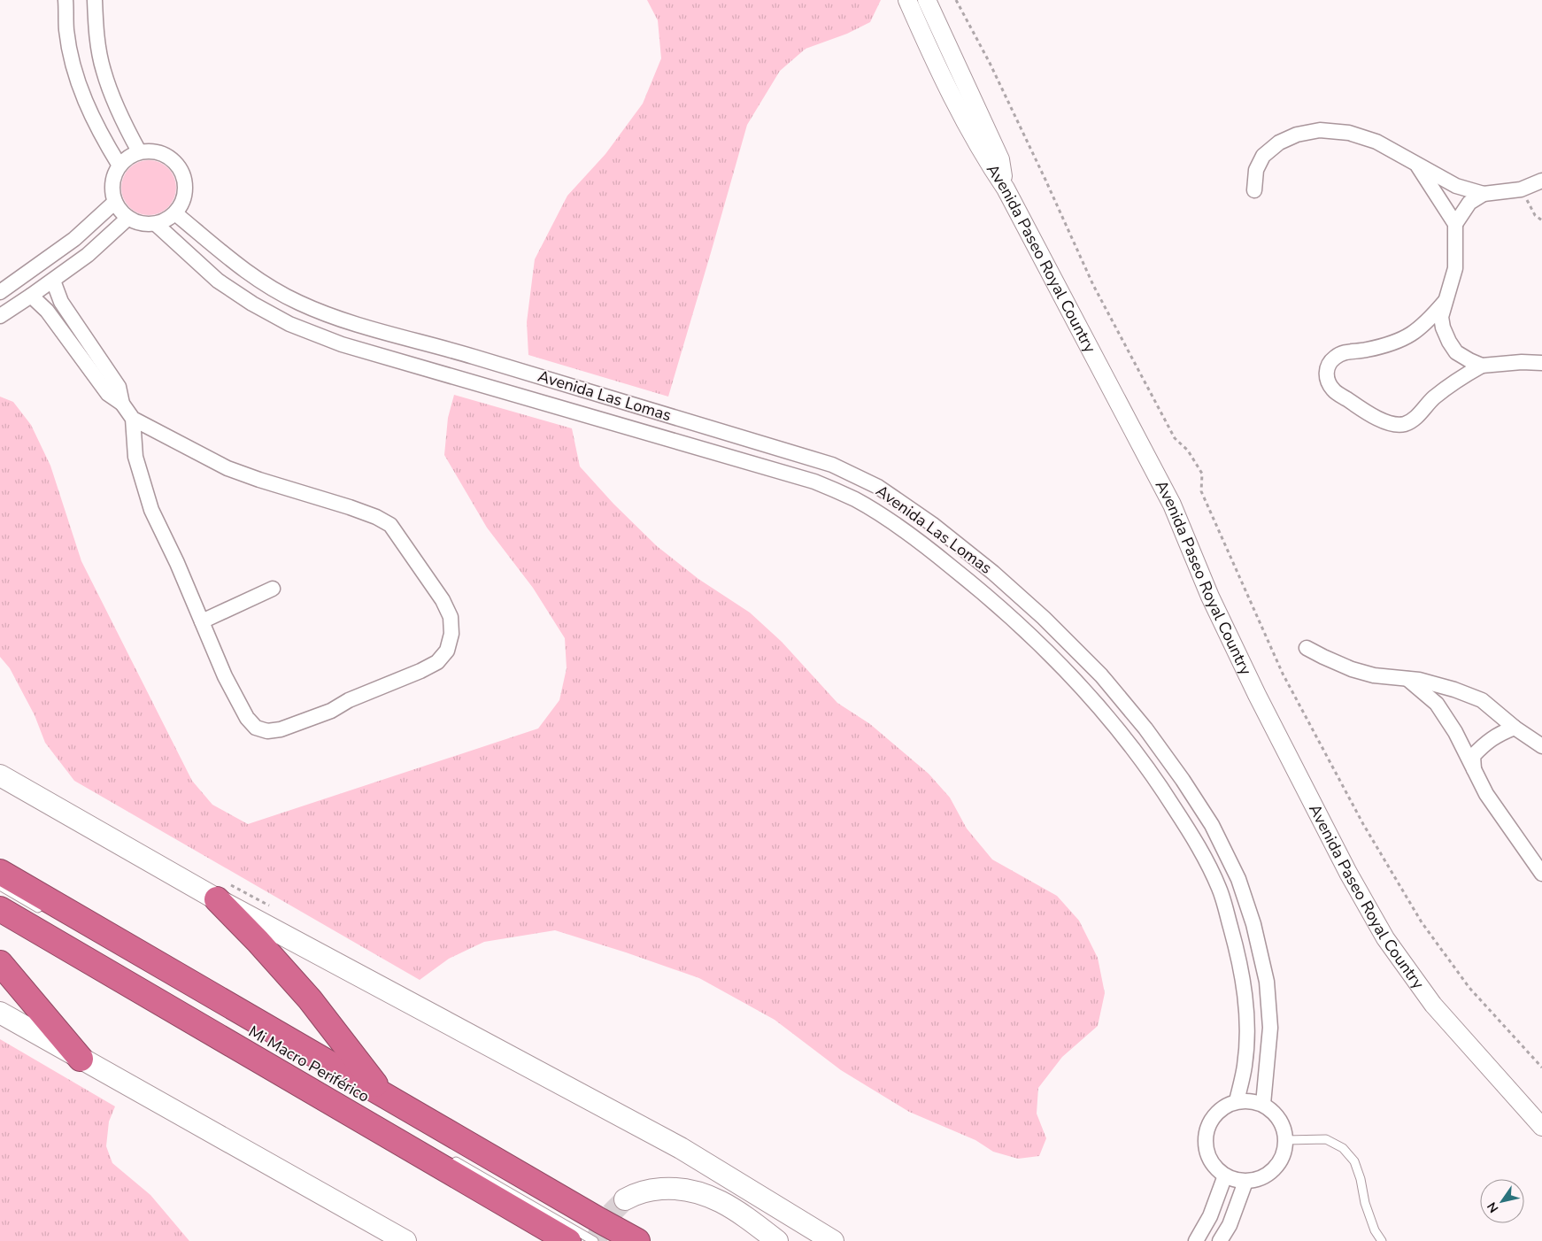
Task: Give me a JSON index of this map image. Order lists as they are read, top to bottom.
{
  "streets": {
    "street": ["Avenida Paseo Royal Country", "Avenida Las Lomas"]
  },
  "north": "bottom left"
}
